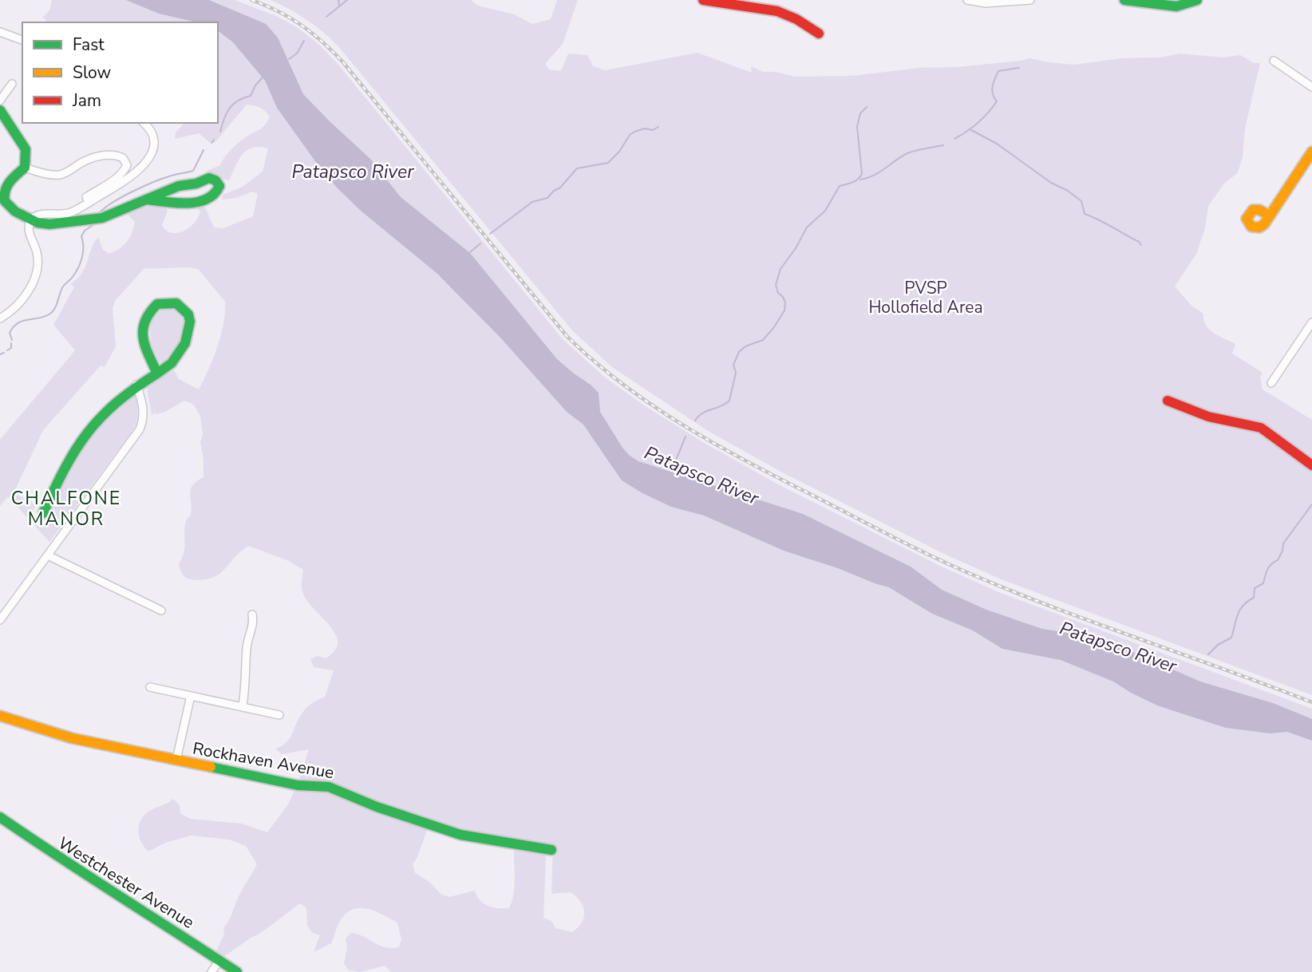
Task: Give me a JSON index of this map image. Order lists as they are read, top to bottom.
{
  "streets": {
    "street": ["Rockhaven Avenue", "Westchester Avenue"]
  },
  "districts": ["CHALFONE MANOR"],
  "water": ["Patapsco River"],
  "parks": ["PVSP Hollofield Area"],
  "legend": ["Fast", "Slow", "Jam"]
}
